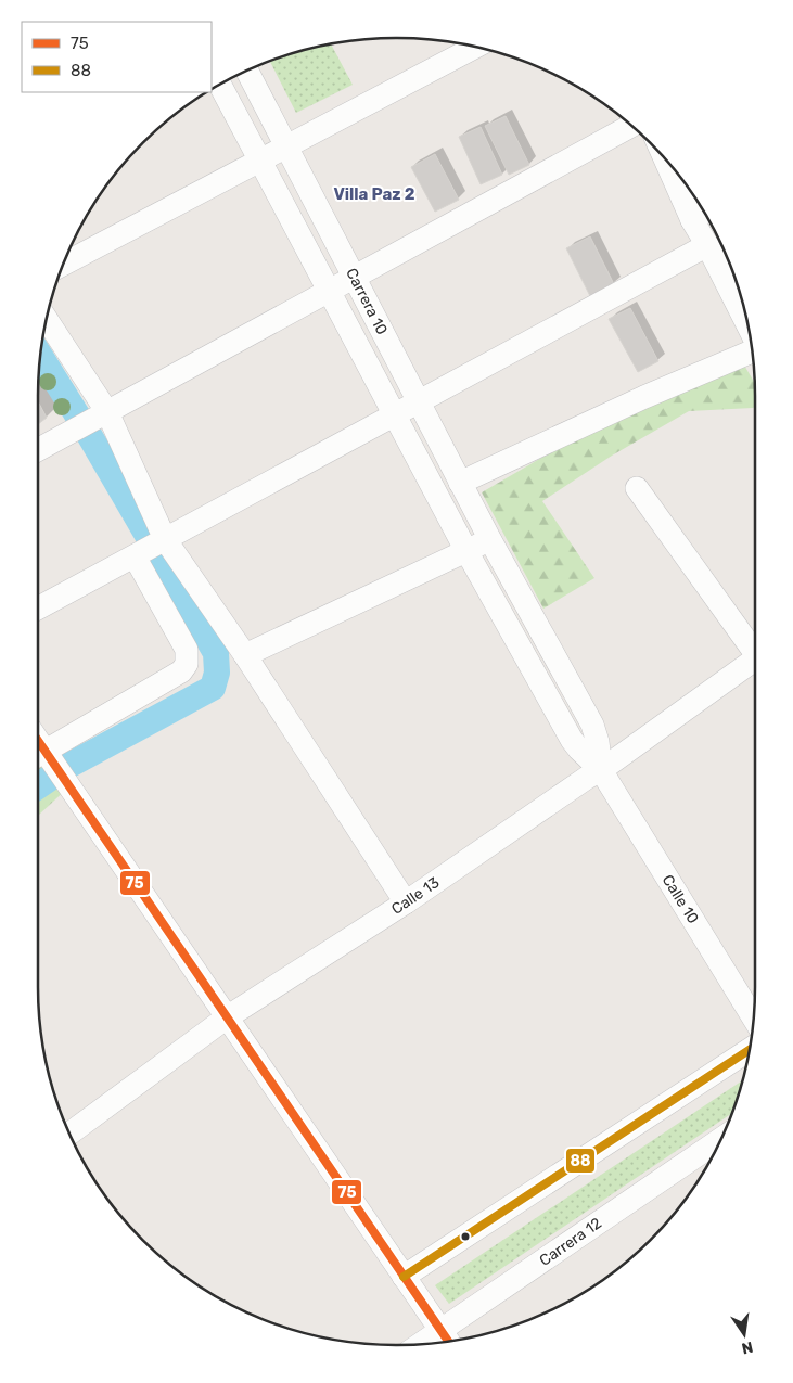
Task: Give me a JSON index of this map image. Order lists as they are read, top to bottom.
{
  "streets": {
    "street": [
      "Carrera 10",
      "Calle 13",
      "Calle 10",
      "Carrera 12"
    ]
  },
  "crossings": [
    ["Carrera 10", "Calle 10"],
    ["Calle 13", "Calle 10"]
  ],
  "districts": ["Villa Paz 2"],
  "lines": ["transit line 75", "transit line 88"],
  "legend": ["75", "88"],
  "north": "bottom"
}
